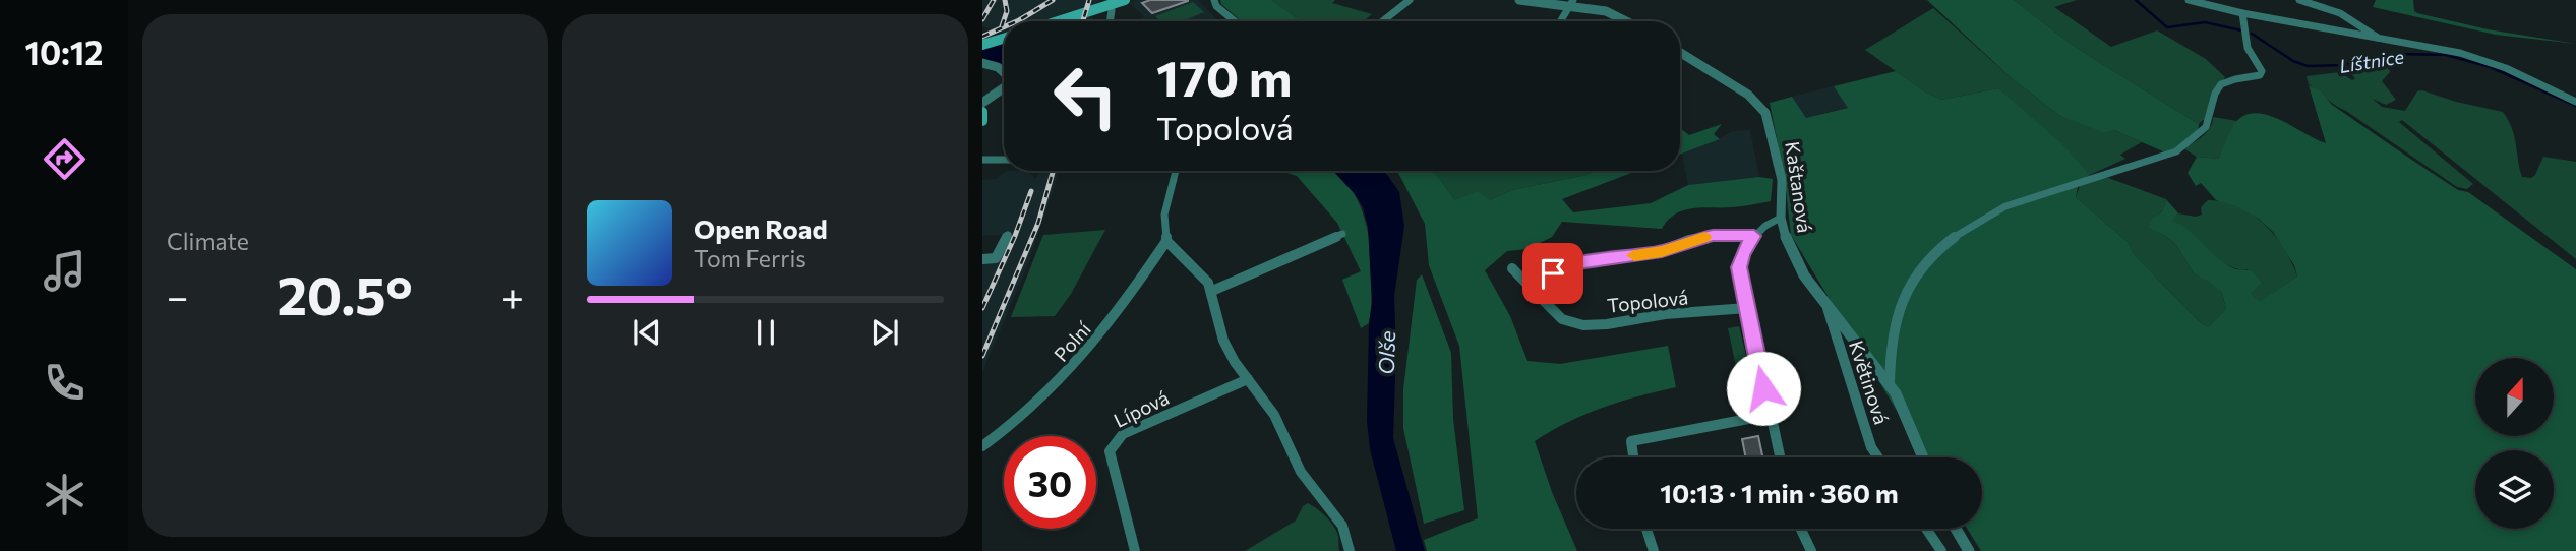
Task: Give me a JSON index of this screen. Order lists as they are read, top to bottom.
{
  "streets": {
    "street": [
      "Kaštanová",
      "Topolová",
      "Polní",
      "Květinová",
      "Lípová"
    ]
  },
  "crossings": [
    ["Kaštanová", "Květinová"]
  ],
  "water": ["Líštnice", "Olše"],
  "north": "top",
  "page": {
    "tabs": "10:12",
    "tile": "Climate",
    "turn": ["170 m", "Topolová"],
    "song": ["Open Road", "Tom Ferris"],
    "heat": ["−", "20.5°", "+"],
    "limit": "30",
    "trip": "10:13 · 1 min · 360 m"
  }
}
